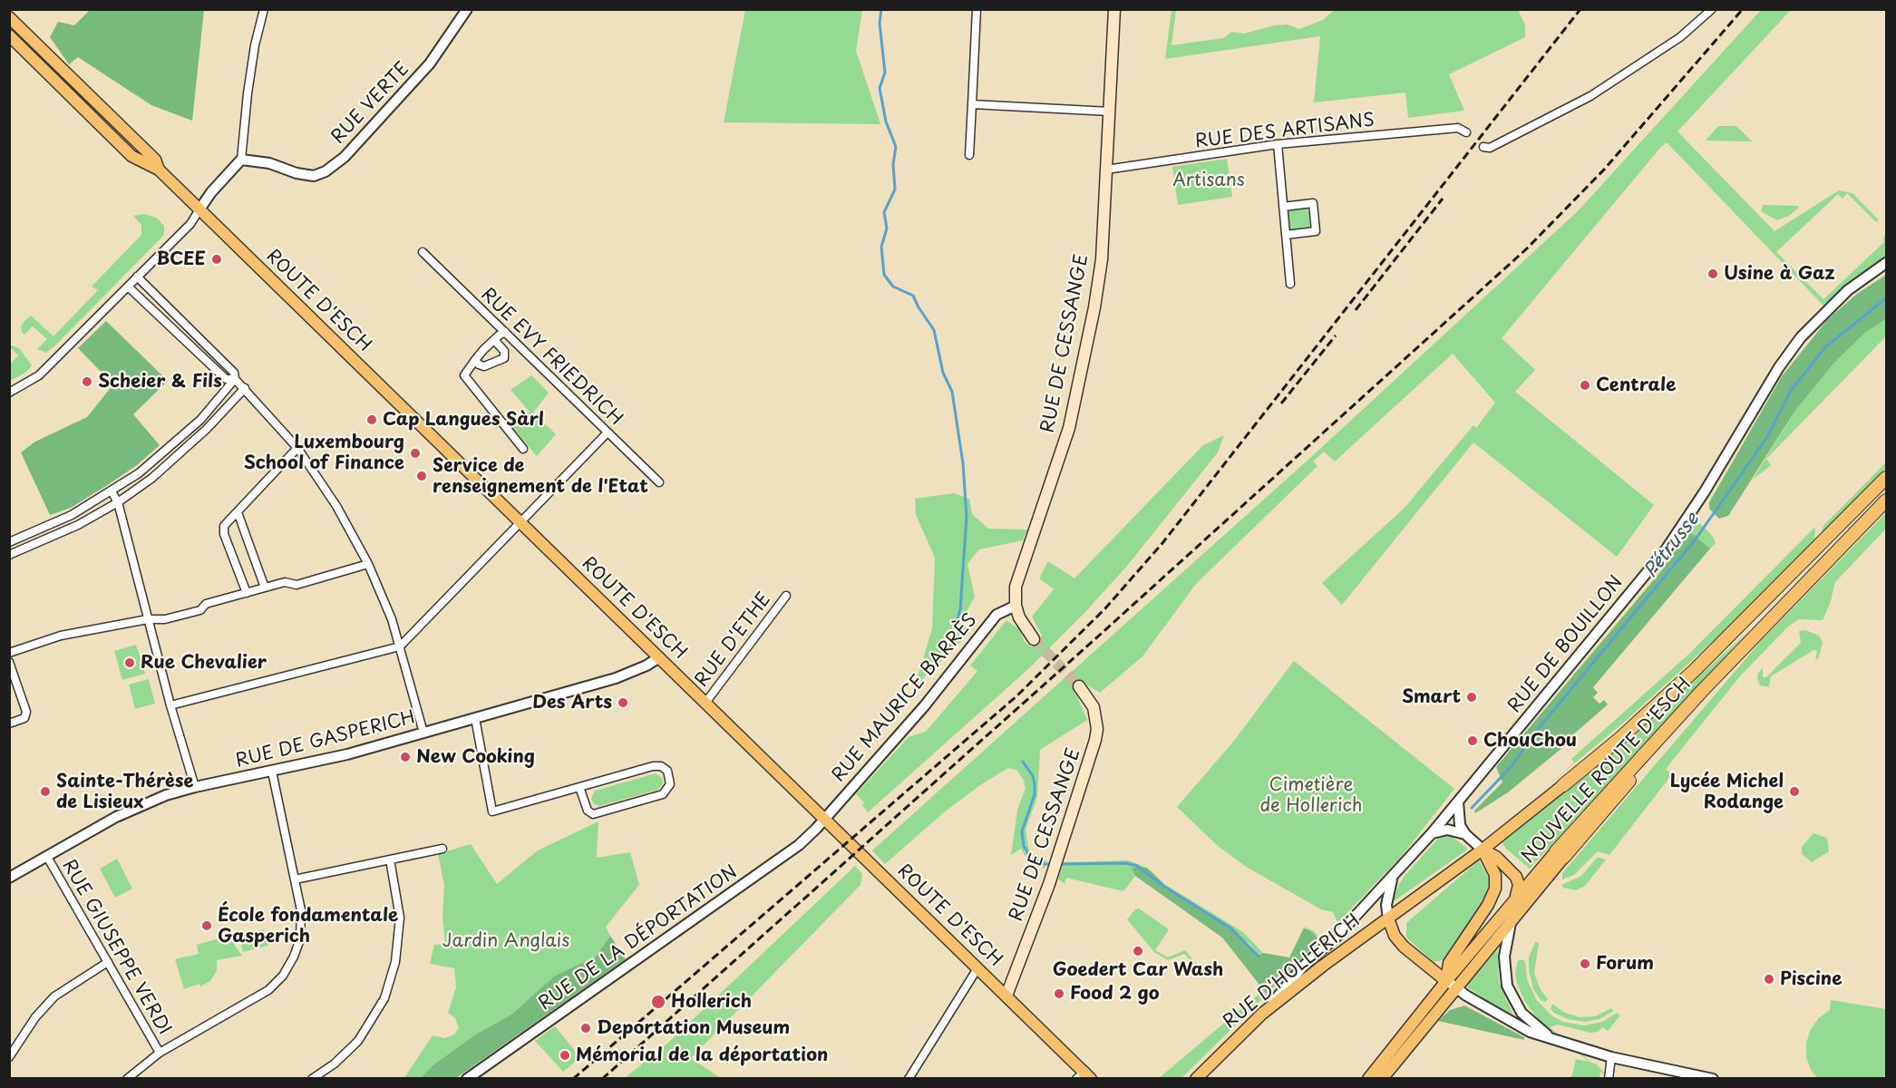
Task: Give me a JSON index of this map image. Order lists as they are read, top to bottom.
{
  "streets": {
    "highway": ["NOUVELLE ROUTE D'ESCH"],
    "main road": ["ROUTE D'ESCH", "RUE DE CESSANGE", "RUE D'HOLLERICH"],
    "street": [
      "RUE VERTE",
      "RUE DES ARTISANS",
      "RUE EVY FRIEDRICH",
      "RUE D'ETHE",
      "RUE DE BOUILLON",
      "RUE MAURICE BARRÈS",
      "RUE DE GASPERICH",
      "RUE DE LA DÉPORTATION",
      "RUE GIUSEPPE VERDI"
    ]
  },
  "crossings": [
    ["RUE DES ARTISANS", "RUE DE CESSANGE"],
    ["ROUTE D'ESCH", "RUE DE CESSANGE"],
    ["ROUTE D'ESCH", "RUE D'ETHE"],
    ["ROUTE D'ESCH", "RUE MAURICE BARRÈS"],
    ["ROUTE D'ESCH", "RUE DE GASPERICH"],
    ["ROUTE D'ESCH", "RUE DE LA DÉPORTATION"],
    ["RUE DE CESSANGE", "RUE MAURICE BARRÈS"],
    ["RUE DE BOUILLON", "RUE D'HOLLERICH"],
    ["RUE MAURICE BARRÈS", "RUE DE LA DÉPORTATION"],
    ["RUE DE GASPERICH", "RUE GIUSEPPE VERDI"],
    ["NOUVELLE ROUTE D'ESCH", "RUE D'HOLLERICH"]
  ],
  "water": ["Pétrusse"],
  "parks": ["Artisans", "Cimetière de Hollerich", "Jardin Anglais"],
  "places": [
    "BCEE",
    "Usine à Gaz",
    "Scheier & Fils",
    "Centrale",
    "Cap Langues Sàrl",
    "Luxembourg School of Finance",
    "Service de renseignement de l'Etat",
    "Rue Chevalier",
    "Smart",
    "Des Arts",
    "ChouChou",
    "New Cooking",
    "Sainte-Thérèse de Lisieux",
    "Lycée Michel Rodange",
    "École fondamentale Gasperich",
    "Goedert Car Wash",
    "Forum",
    "Piscine",
    "Food 2 go",
    "Hollerich",
    "Deportation Museum",
    "Mémorial de la déportation"
  ]
}
